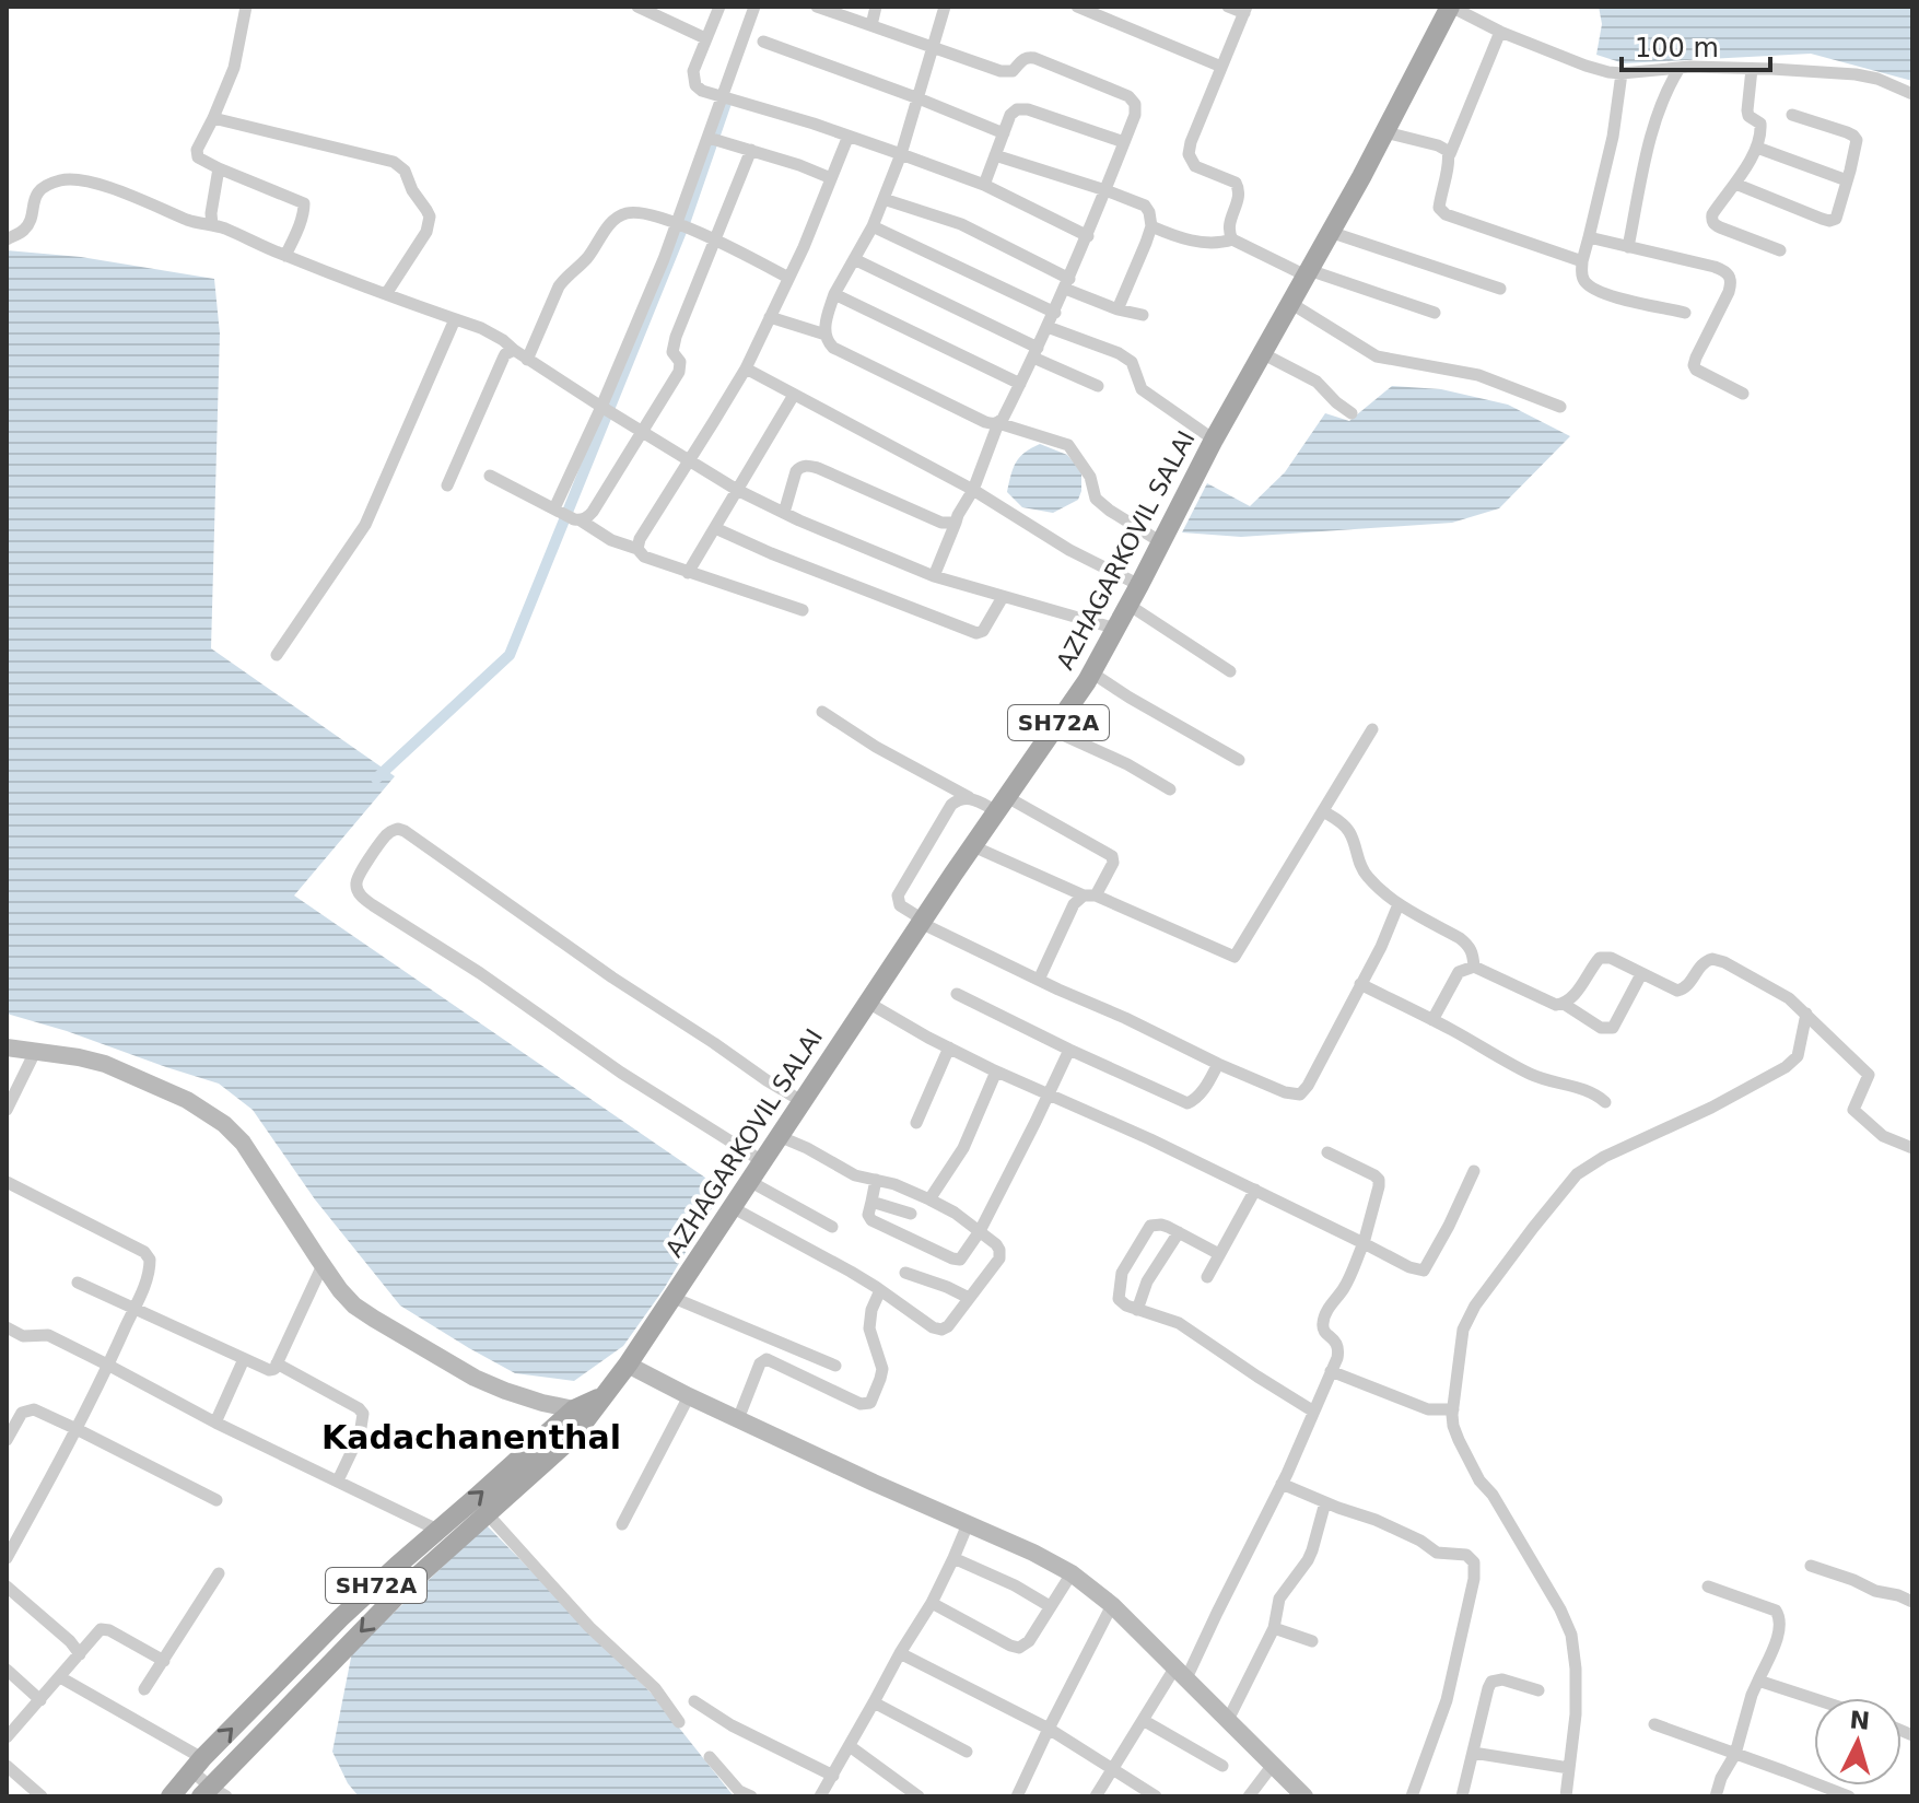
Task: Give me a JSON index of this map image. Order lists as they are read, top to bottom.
{
  "streets": {
    "main road": ["AZHAGARKOVIL SALAI", "SH72A"]
  },
  "districts": ["Kadachanenthal"],
  "scale_bar": "100 m",
  "north": "top"
}
